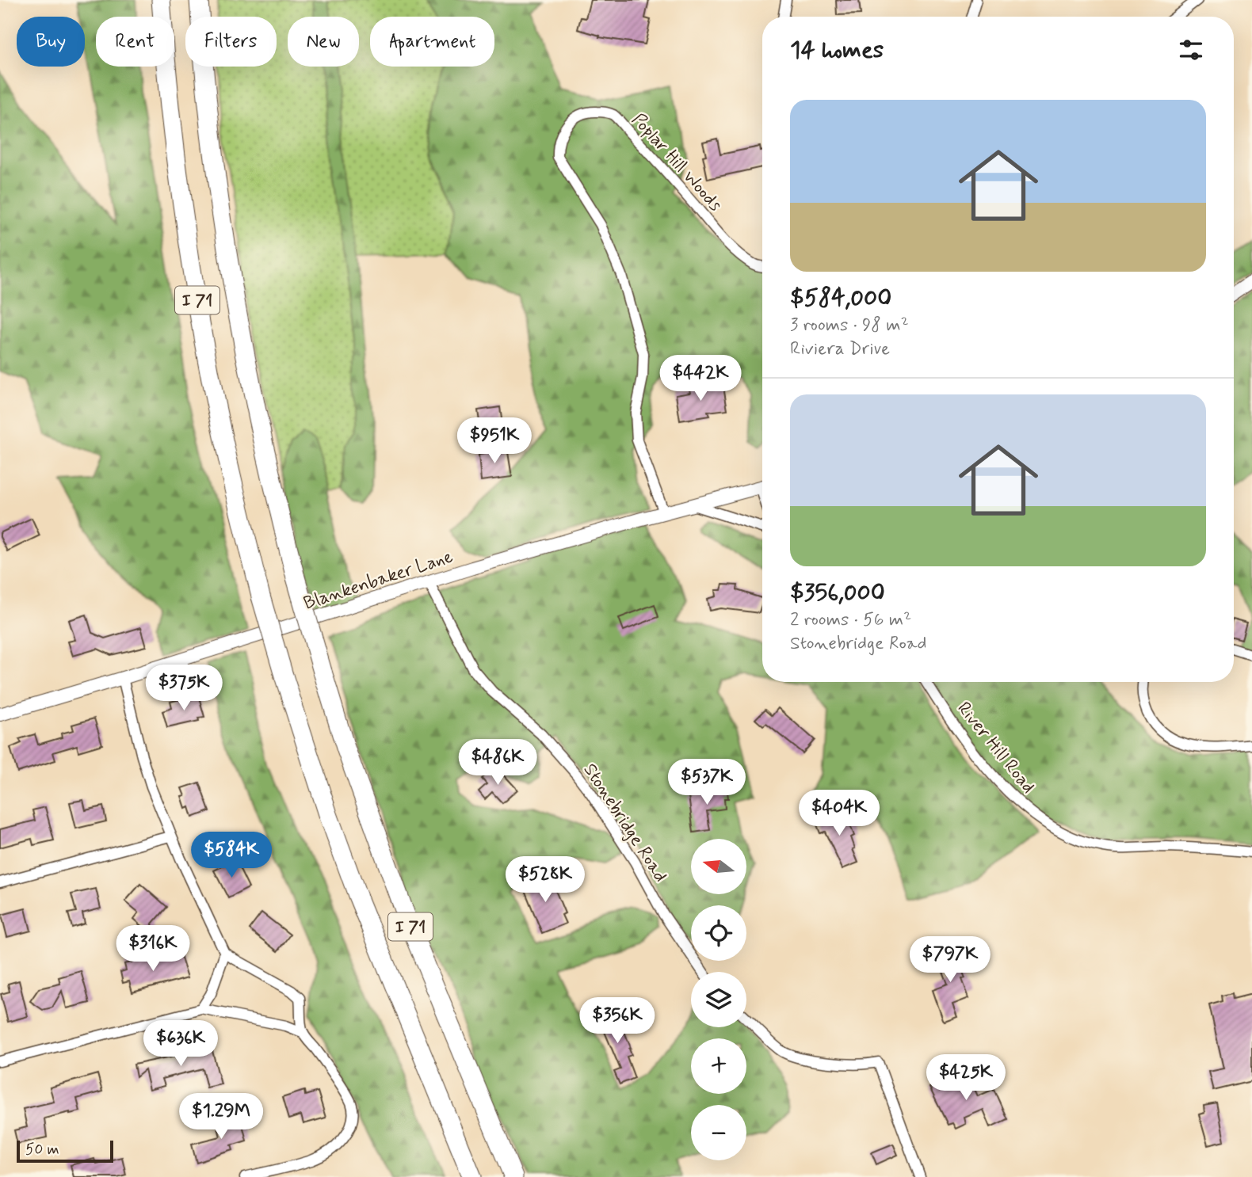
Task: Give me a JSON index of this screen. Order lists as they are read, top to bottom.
{
  "streets": {
    "highway": ["I 71"],
    "street": [
      "Poplar Hill Woods",
      "Blankenbaker Lane",
      "River Hill Road",
      "Stonebridge Road"
    ]
  },
  "crossings": [
    ["Poplar Hill Woods", "Blankenbaker Lane"],
    ["Blankenbaker Lane", "Stonebridge Road"]
  ],
  "scale_bar": "50 m",
  "north": "left",
  "page": {
    "chip": [
      "Buy",
      "Rent",
      "Filters",
      "New",
      "Apartment"
    ],
    "heading": "14 homes",
    "list": [
      {
        "name": "$584,000",
        "note": "3 rooms · 98 m² · Riviera Drive"
      },
      {
        "name": "$356,000",
        "note": "2 rooms · 56 m² · Stonebridge Road"
      }
    ],
    "price": [
      "$442K",
      "$951K",
      "$375K",
      "$486K",
      "$537K",
      "$404K",
      "$584K",
      "$528K",
      "$316K",
      "$797K",
      "$356K",
      "$636K",
      "$425K",
      "$1.29M"
    ],
    "map_buttons": ["+", "−"],
    "scale": "50 m"
  }
}
